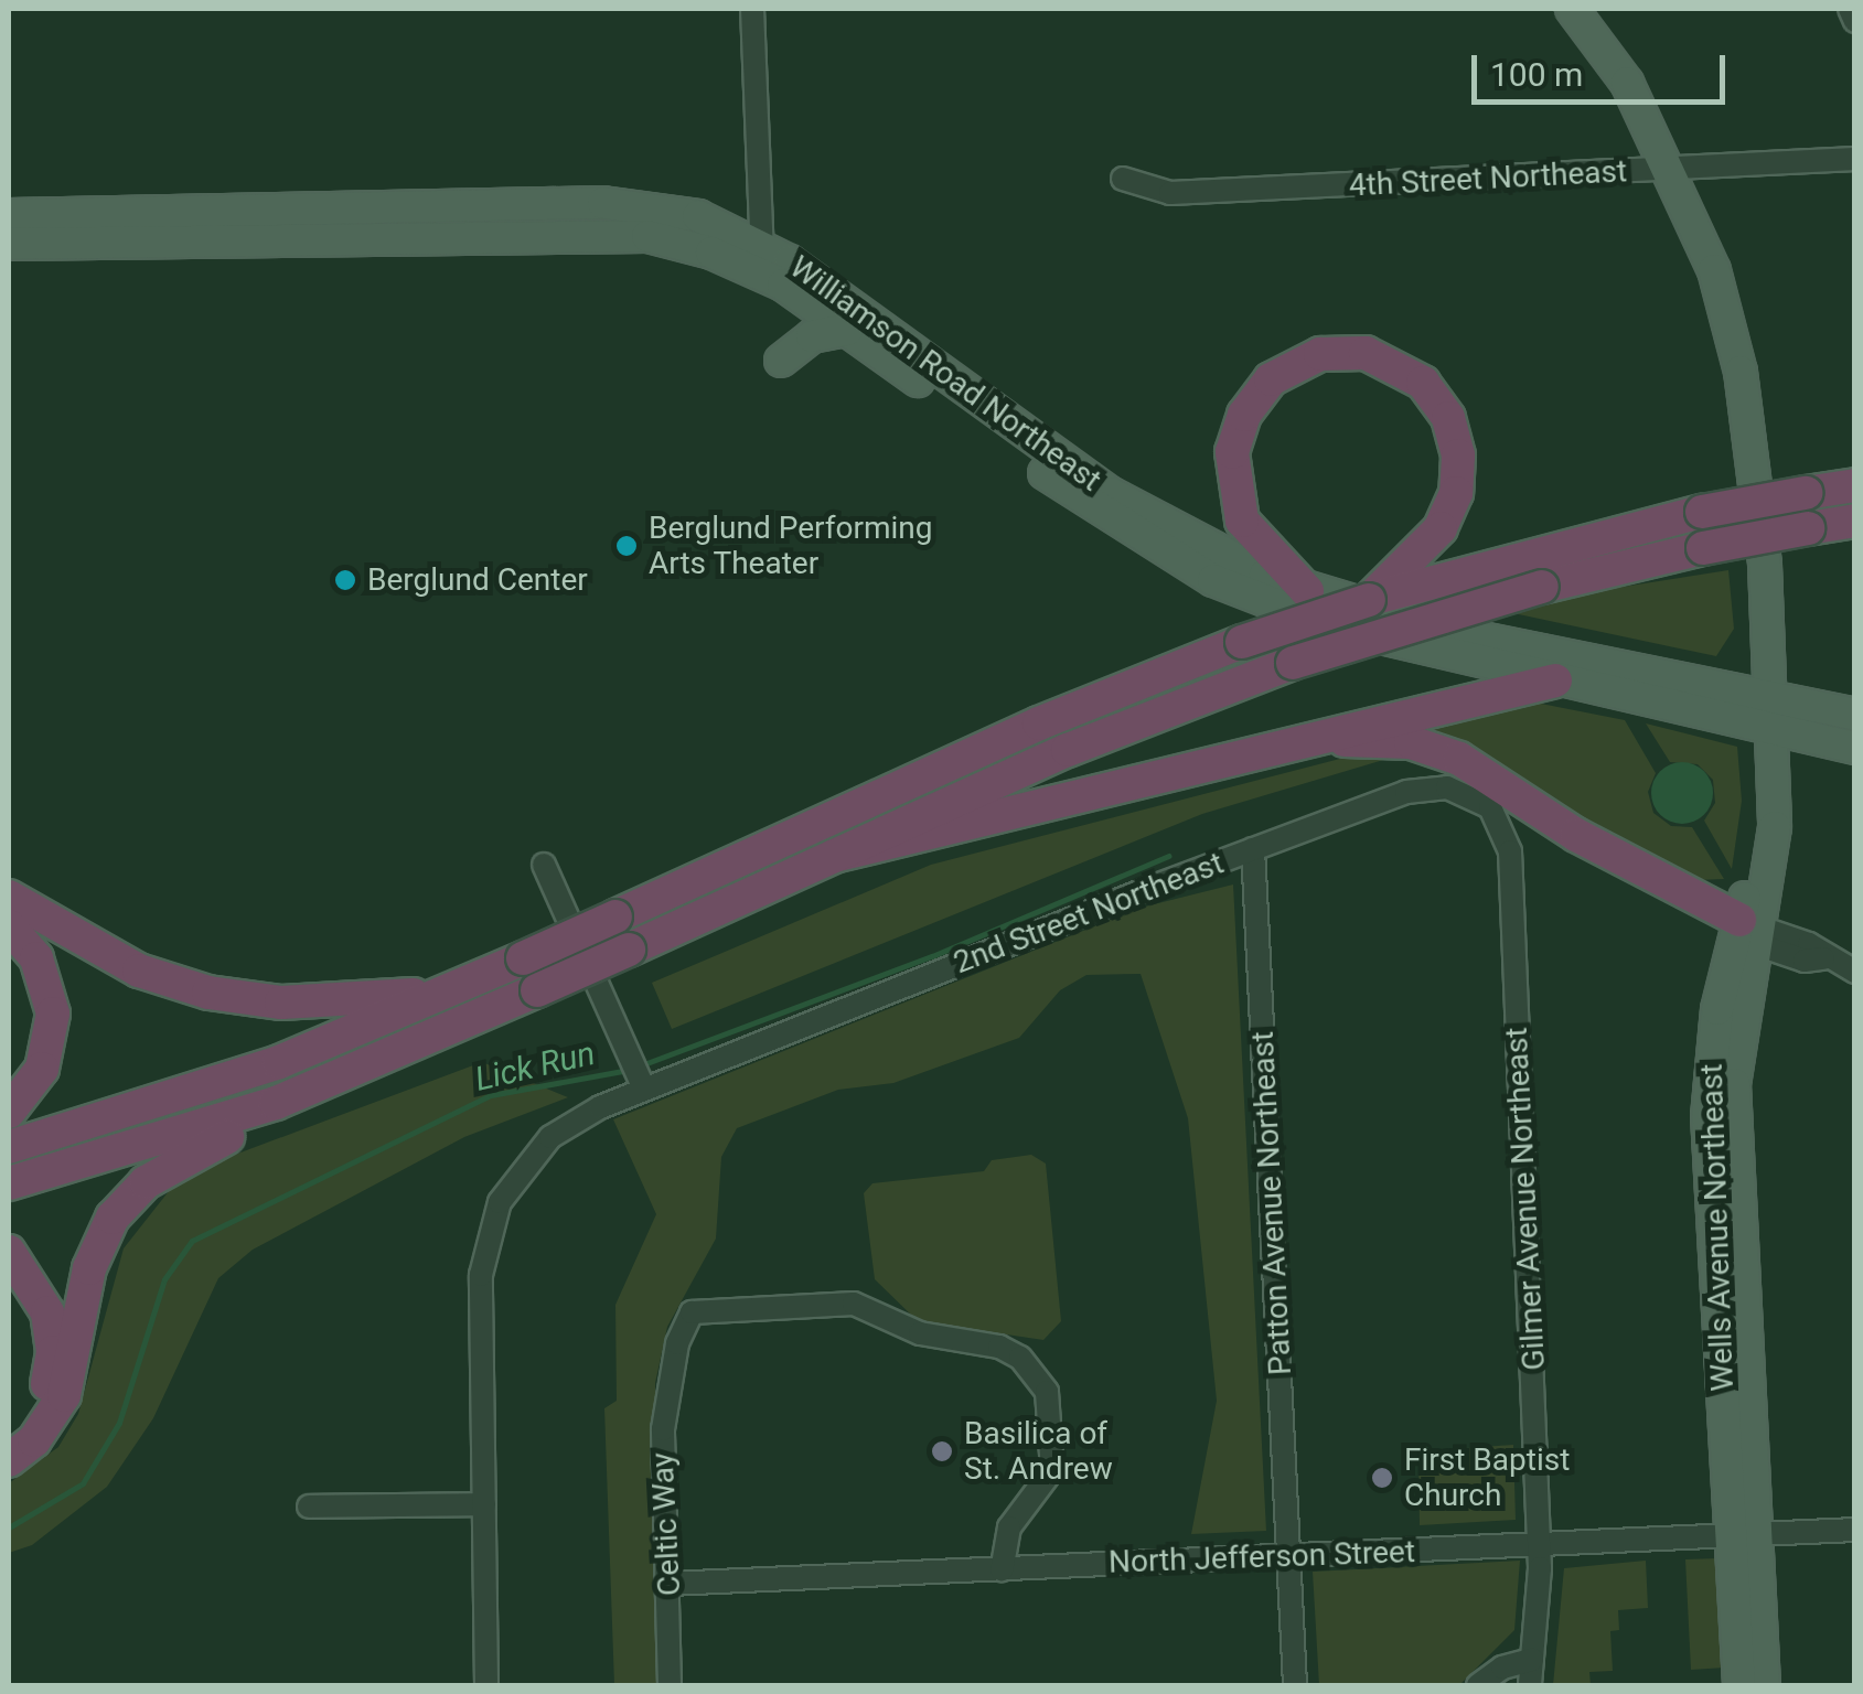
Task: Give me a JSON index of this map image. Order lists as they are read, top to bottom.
{
  "streets": {
    "main road": ["Williamson Road Northeast", "Wells Avenue Northeast"],
    "street": [
      "4th Street Northeast",
      "2nd Street Northeast",
      "Gilmer Avenue Northeast",
      "Patton Avenue Northeast",
      "Celtic Way",
      "North Jefferson Street"
    ]
  },
  "crossings": [
    ["4th Street Northeast", "Wells Avenue Northeast"],
    ["Williamson Road Northeast", "Wells Avenue Northeast"],
    ["2nd Street Northeast", "Gilmer Avenue Northeast"],
    ["2nd Street Northeast", "Patton Avenue Northeast"],
    ["Gilmer Avenue Northeast", "North Jefferson Street"],
    ["Patton Avenue Northeast", "North Jefferson Street"],
    ["Wells Avenue Northeast", "North Jefferson Street"],
    ["Celtic Way", "North Jefferson Street"]
  ],
  "water": ["Lick Run"],
  "places": [
    "Berglund Performing Arts Theater",
    "Berglund Center",
    "Basilica of St. Andrew",
    "First Baptist Church"
  ],
  "scale_bar": "100 m"
}
